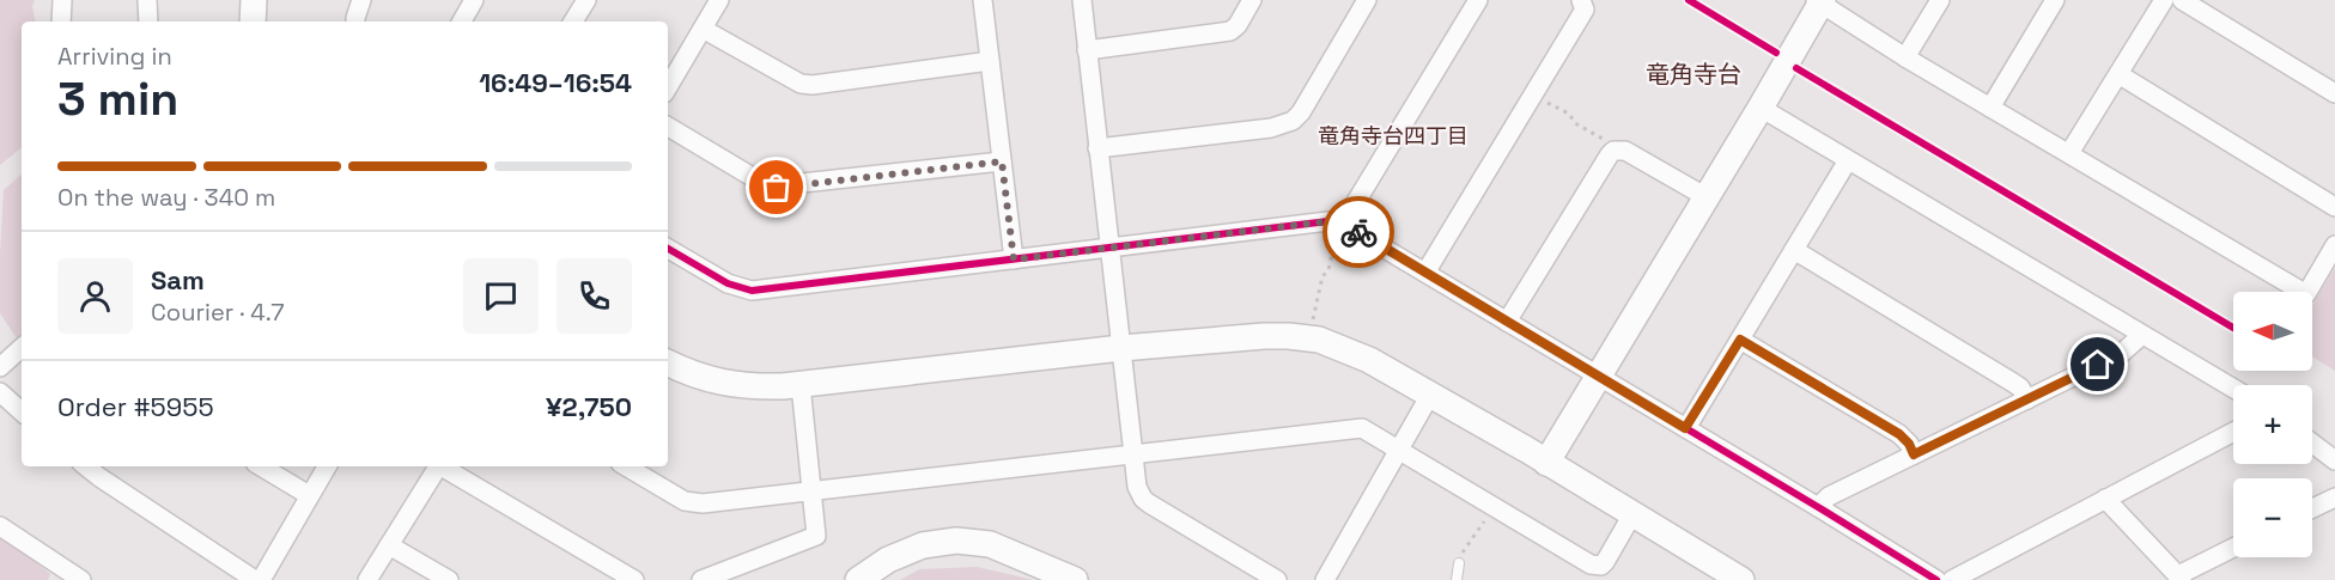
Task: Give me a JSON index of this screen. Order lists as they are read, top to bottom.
{
  "districts": ["竜角寺台", "竜角寺台四丁目"],
  "north": "left",
  "page": {
    "heading": ["3 min", "Arriving in", "16:49–16:54"],
    "panel": [
      "Sam",
      "Courier · 4.7",
      "Order #5955",
      "¥2,750"
    ],
    "bar": "On the way · 340 m",
    "map_buttons": ["+", "−"]
  }
}
